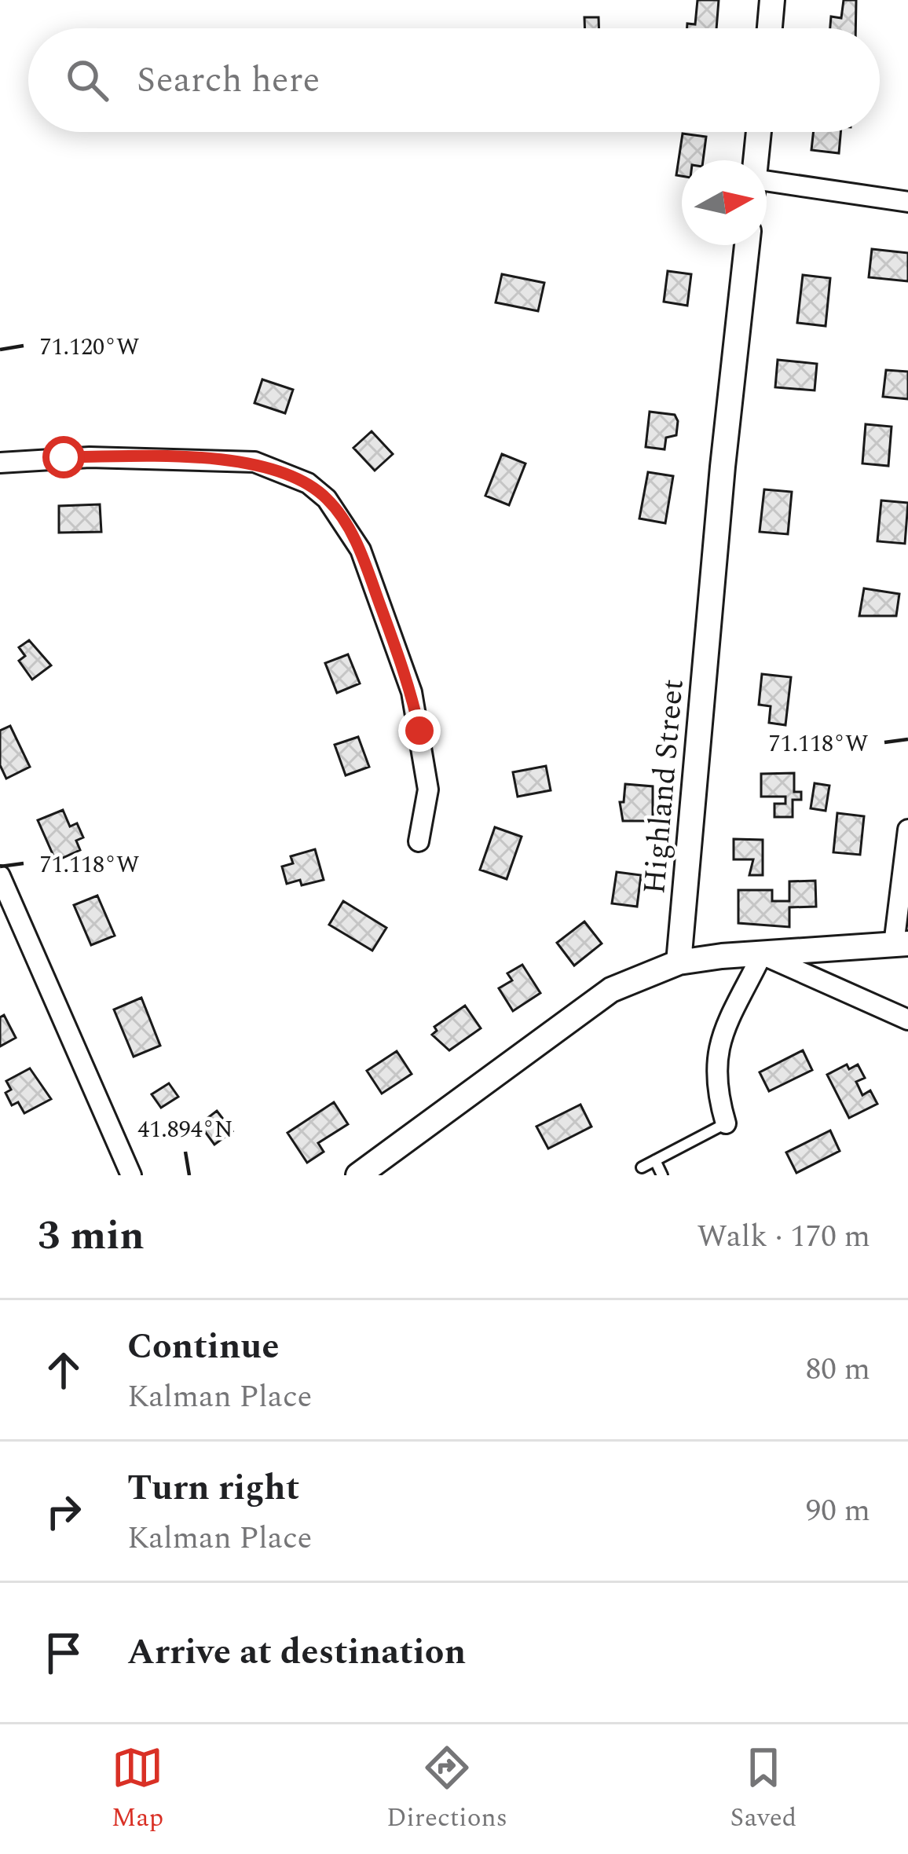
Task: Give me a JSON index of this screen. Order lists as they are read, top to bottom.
{
  "streets": {
    "street": ["Highland Street"]
  },
  "north": "right",
  "page": {
    "search": "Search here",
    "heading": ["3 min", "Walk · 170 m"],
    "list": [
      ["Continue", "Kalman Place", "80 m"],
      ["Turn right", "Kalman Place", "90 m"],
      "Arrive at destination"
    ],
    "nav": ["Map", "Directions", "Saved"]
  },
  "coordinates": ["71.120°W", "71.118°W", "41.894°N"]
}
